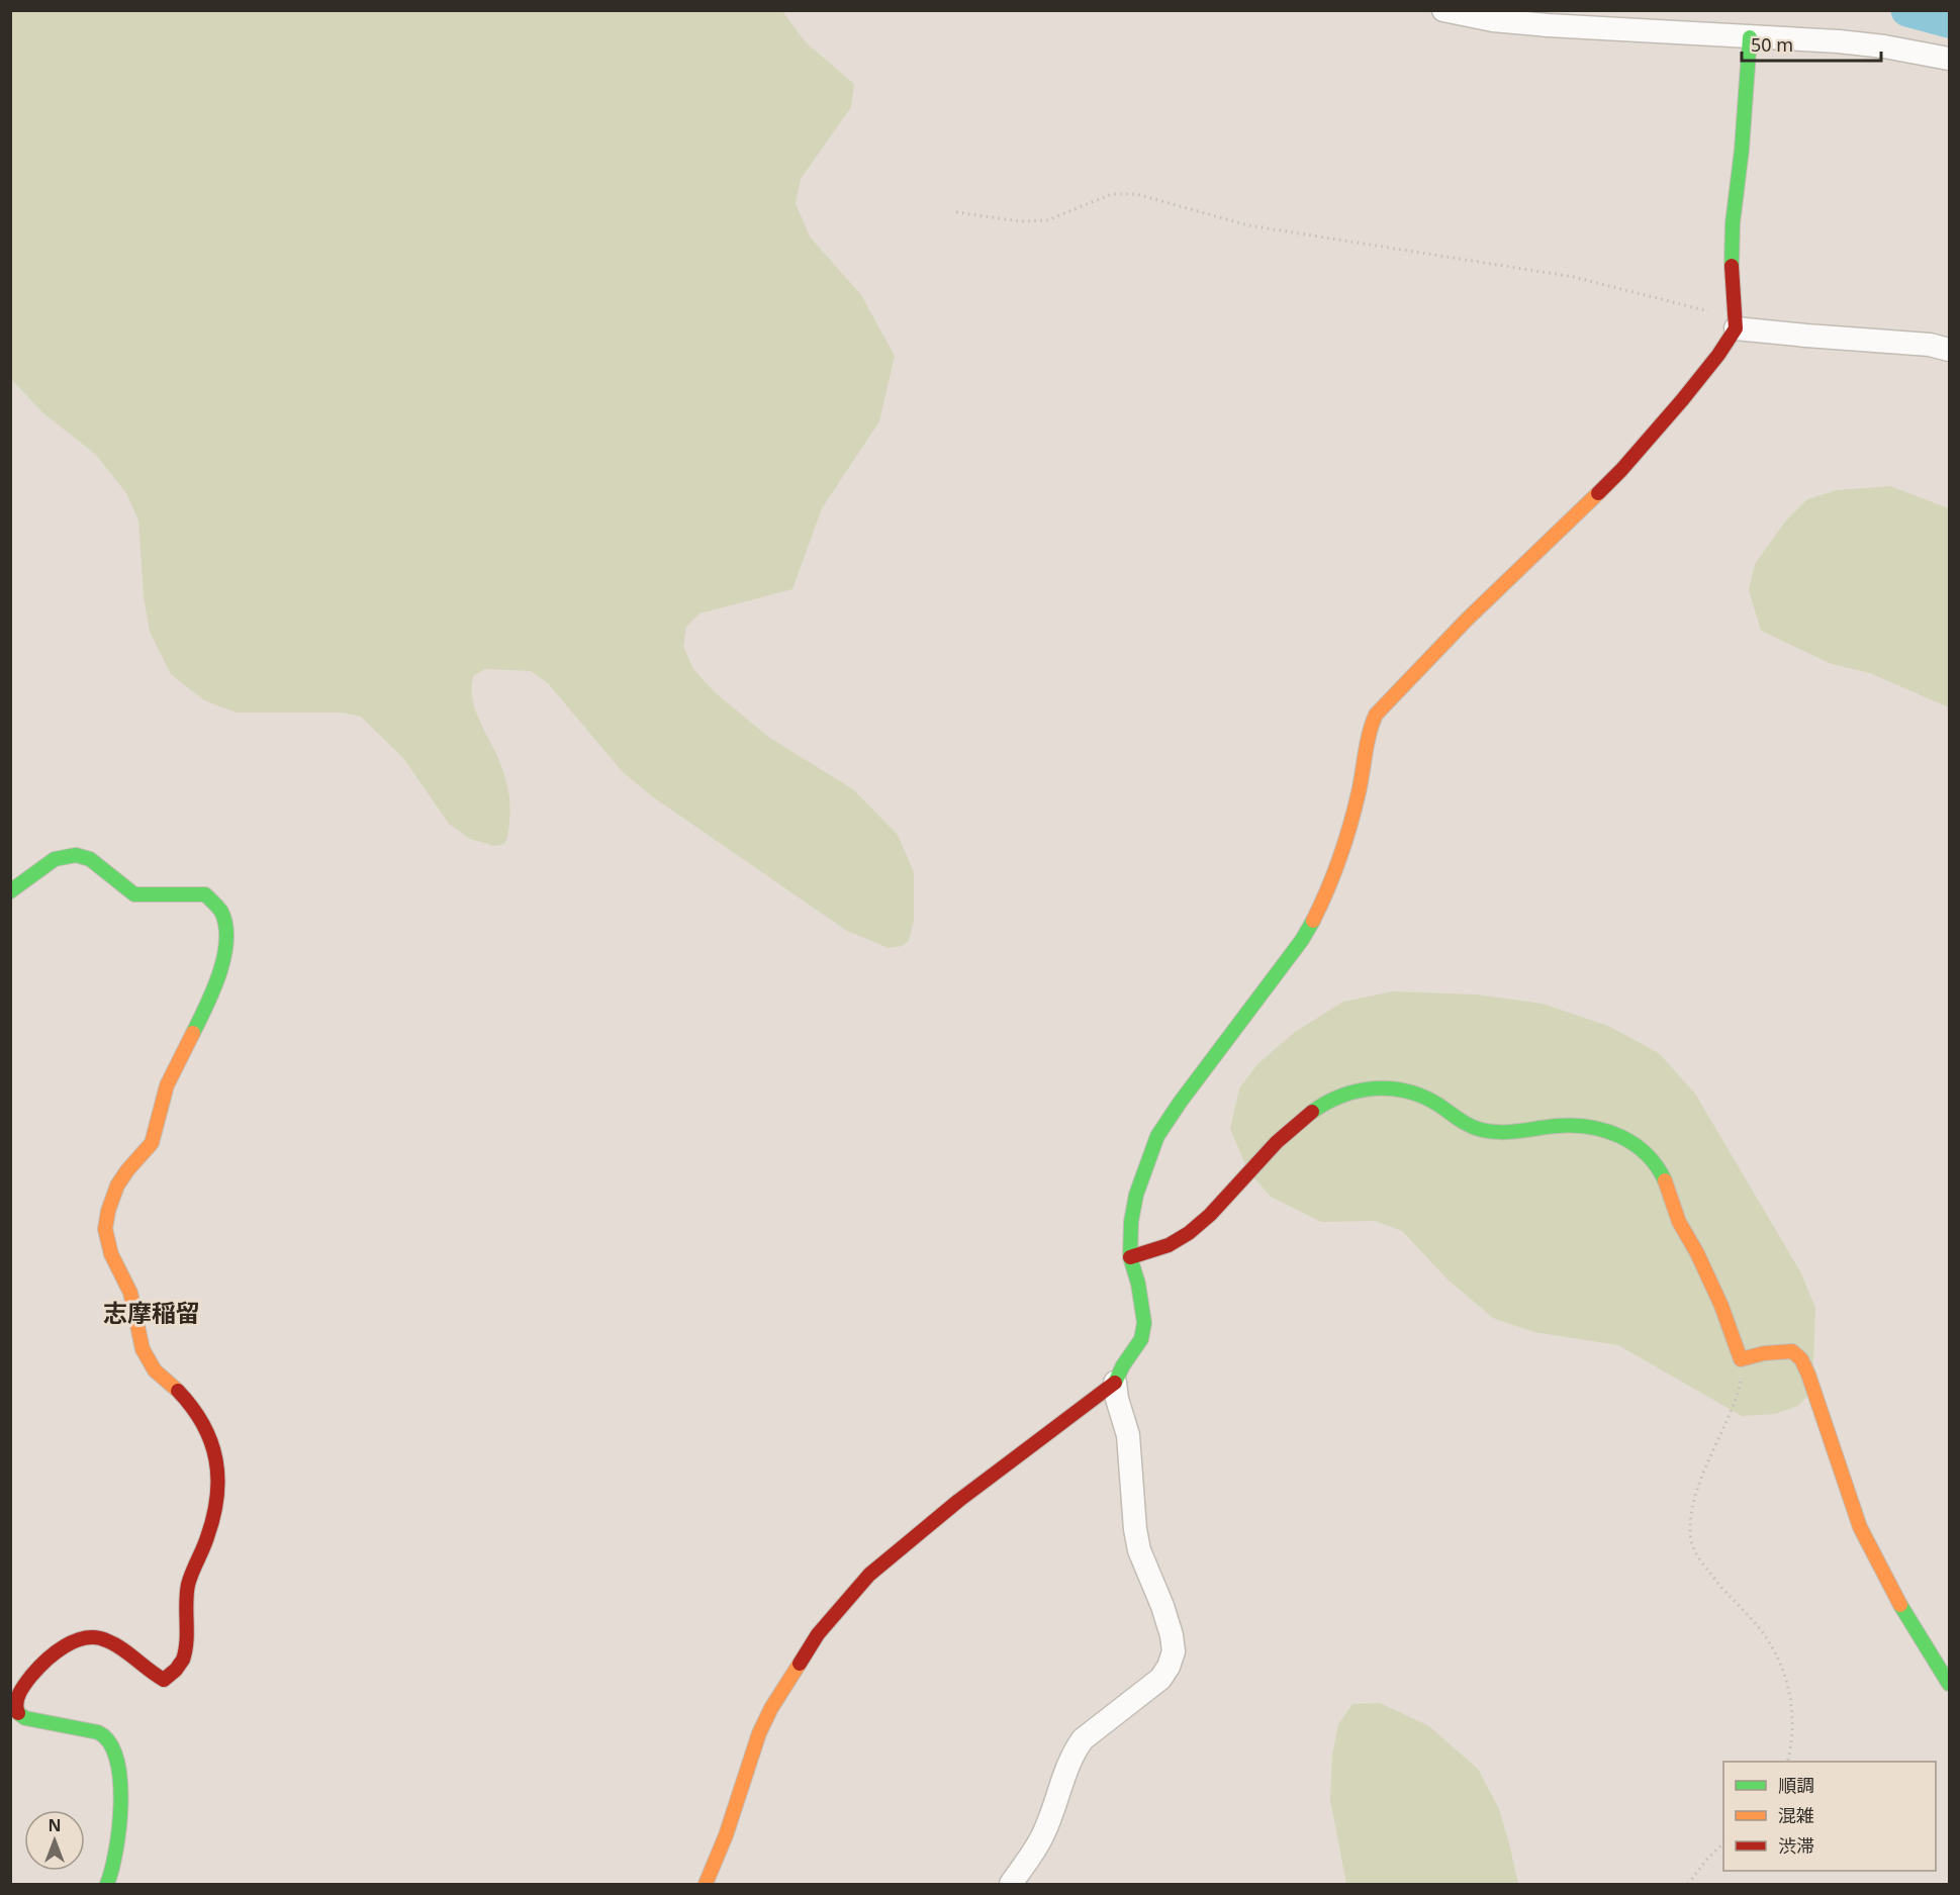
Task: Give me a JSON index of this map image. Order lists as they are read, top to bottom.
{
  "districts": ["志摩稲留"],
  "legend": ["順調", "混雑", "渋滞"],
  "scale_bar": "50 m",
  "north": "top"
}
